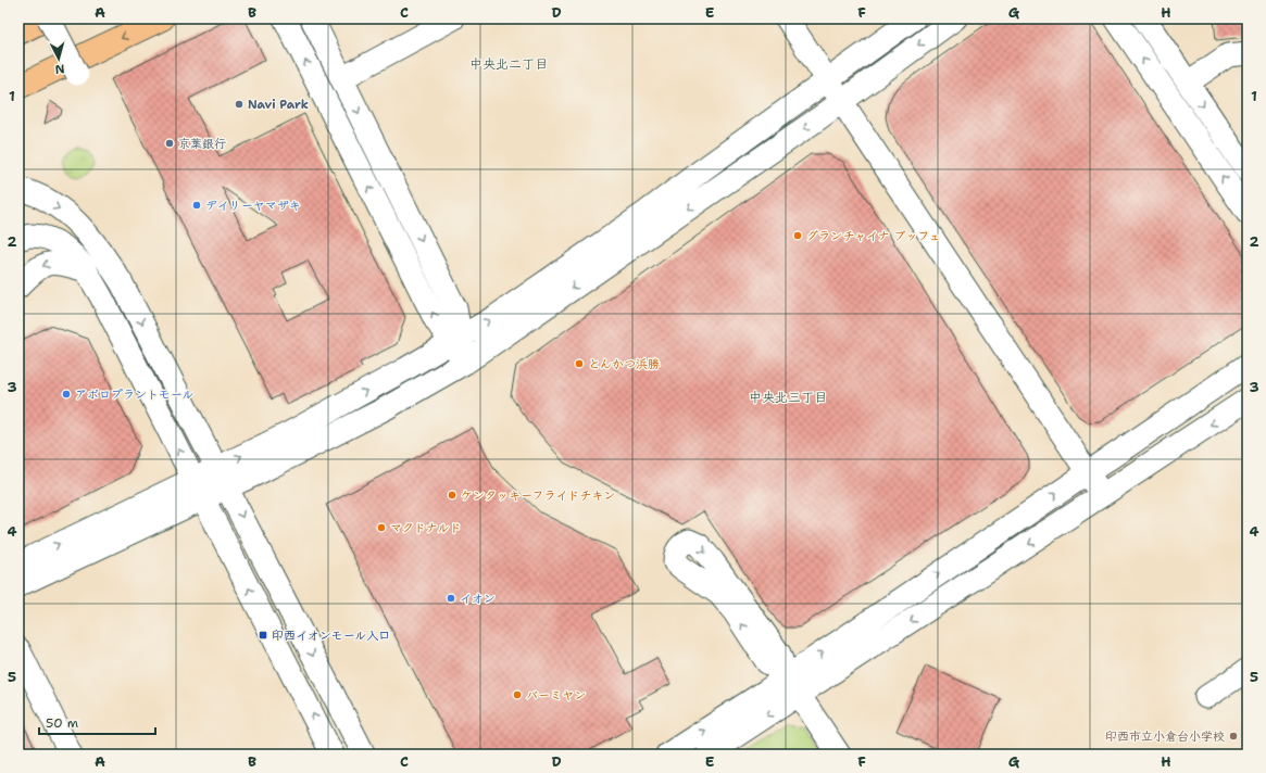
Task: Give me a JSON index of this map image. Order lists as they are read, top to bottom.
{
  "districts": ["中央北二丁目", "中央北三丁目"],
  "places": {
    "other": [
      "Navi Park",
      "京葉銀行",
      "デイリーヤマザキ",
      "グランチャイナ ブッフェ",
      "とんかつ浜勝",
      "アポロプラントモール",
      "ケンタッキーフライドチキン",
      "マクドナルド",
      "イオン",
      "バーミヤン",
      "印西市立小倉台小学校"
    ],
    "transit": ["印西イオンモール入口"]
  },
  "scale_bar": "50 m",
  "north": "bottom",
  "grid": {
    "columns": [
      "A",
      "B",
      "C",
      "D",
      "E",
      "F",
      "G",
      "H"
    ],
    "rows": [
      "1",
      "2",
      "3",
      "4",
      "5"
    ]
  }
}
